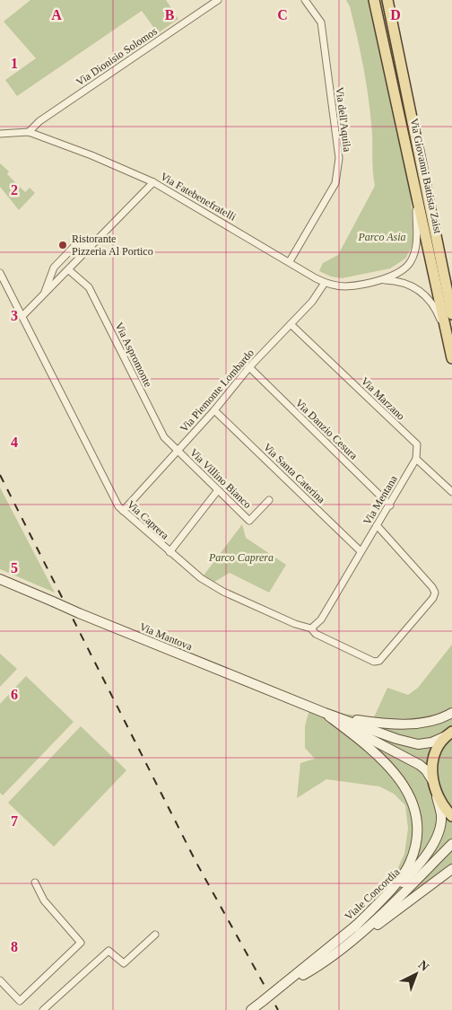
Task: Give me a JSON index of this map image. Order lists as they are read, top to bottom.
{
  "streets": {
    "main road": ["Via Giovanni Battista Zaist", "Via Mantova", "Viale Concordia"],
    "street": [
      "Via Dionisio Solomos",
      "Via dell'Aquila",
      "Via Fatebenefratelli",
      "Via Aspromonte",
      "Via Piemonte Lombardo",
      "Via Marzano",
      "Via Danzio Cesura",
      "Via Santa Caterina",
      "Via Villino Bianco",
      "Via Mentana",
      "Via Caprera"
    ]
  },
  "crossings": [
    ["Via Dionisio Solomos", "Via Fatebenefratelli"],
    ["Via dell'Aquila", "Via Fatebenefratelli"],
    ["Via Giovanni Battista Zaist", "Via Fatebenefratelli"],
    ["Via Fatebenefratelli", "Via Piemonte Lombardo"],
    ["Via Aspromonte", "Via Piemonte Lombardo"],
    ["Via Aspromonte", "Via Villino Bianco"],
    ["Via Piemonte Lombardo", "Via Marzano"],
    ["Via Piemonte Lombardo", "Via Danzio Cesura"],
    ["Via Piemonte Lombardo", "Via Santa Caterina"],
    ["Via Piemonte Lombardo", "Via Villino Bianco"],
    ["Via Piemonte Lombardo", "Via Caprera"],
    ["Via Marzano", "Via Mentana"],
    ["Via Danzio Cesura", "Via Mentana"],
    ["Via Santa Caterina", "Via Mentana"],
    ["Via Mentana", "Via Caprera"]
  ],
  "parks": ["Parco Asia", "Parco Caprera"],
  "places": ["Ristorante Pizzeria Al Portico"],
  "north": "top right",
  "grid": {
    "columns": [
      "A",
      "B",
      "C",
      "D"
    ],
    "rows": [
      "1",
      "2",
      "3",
      "4",
      "5",
      "6",
      "7",
      "8"
    ]
  }
}
